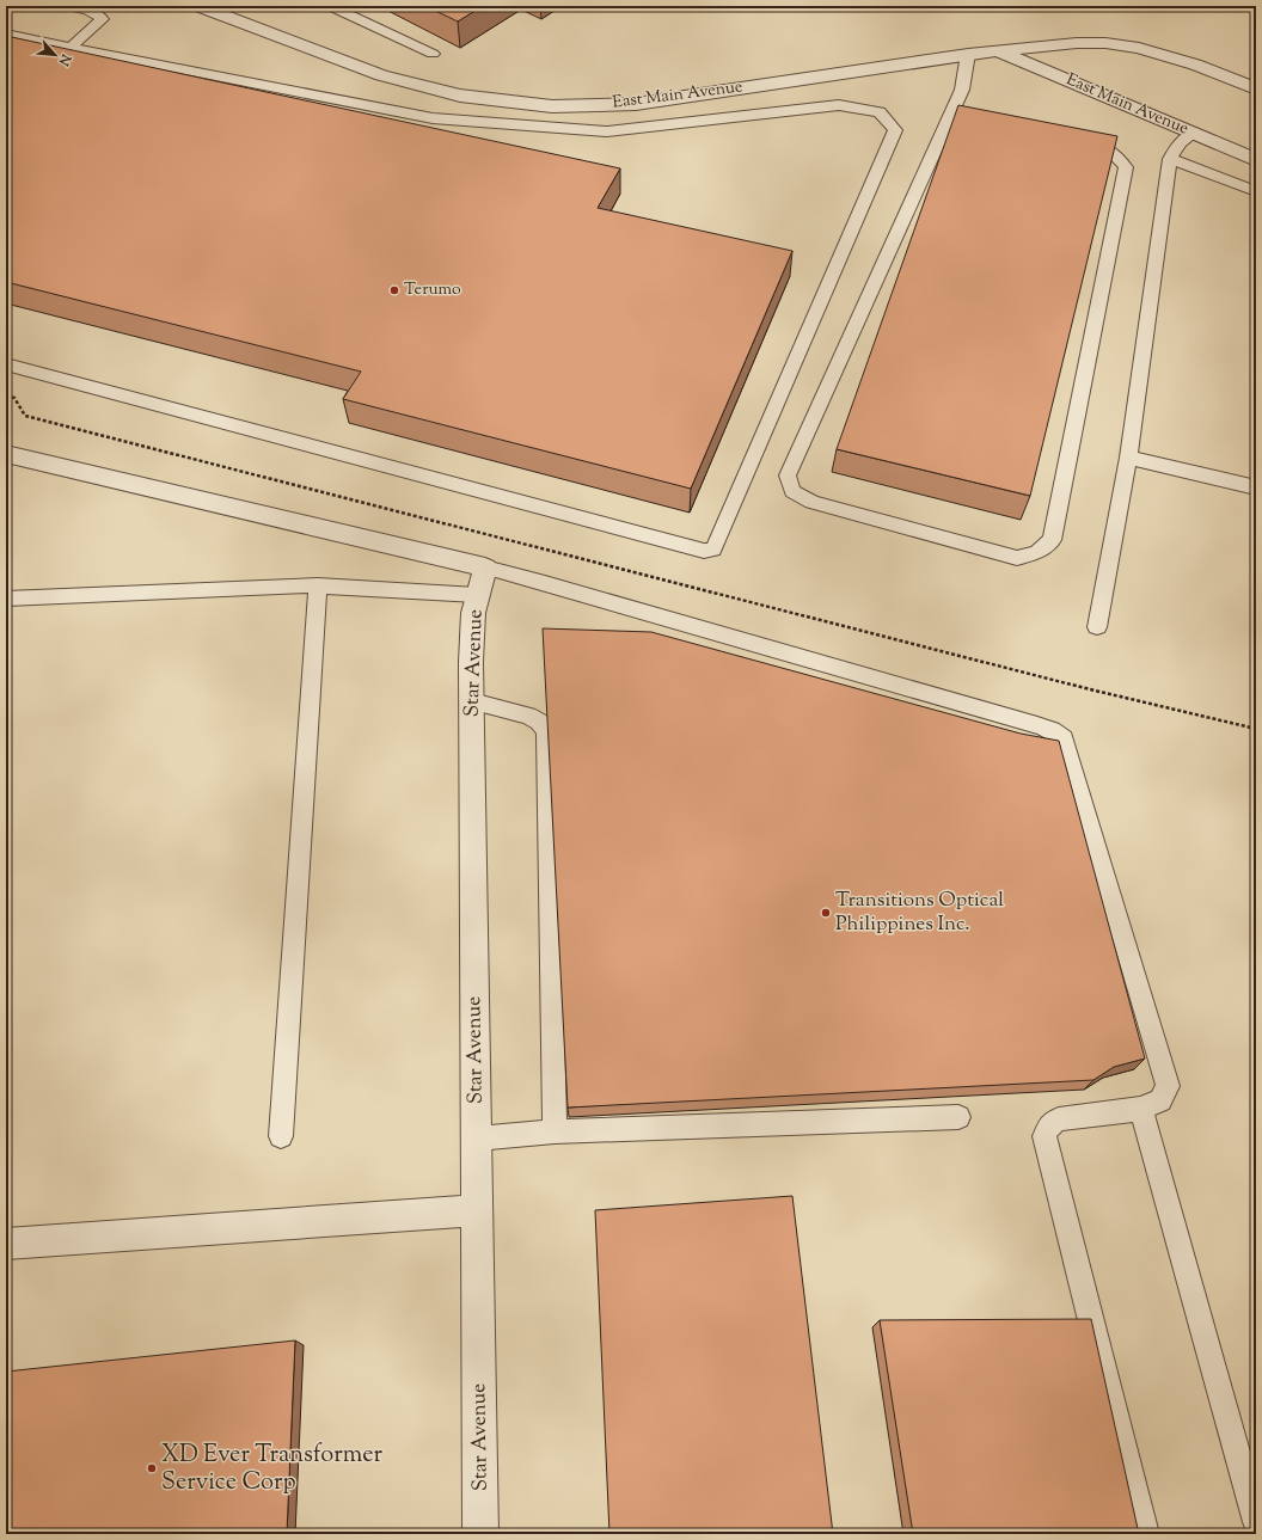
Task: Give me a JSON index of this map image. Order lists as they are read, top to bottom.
{
  "streets": {
    "street": ["East Main Avenue", "Star Avenue"]
  },
  "places": ["Terumo", "Transitions Optical Philippines Inc.", "XD Ever Transformer Service Corp"],
  "north": "bottom right"
}
